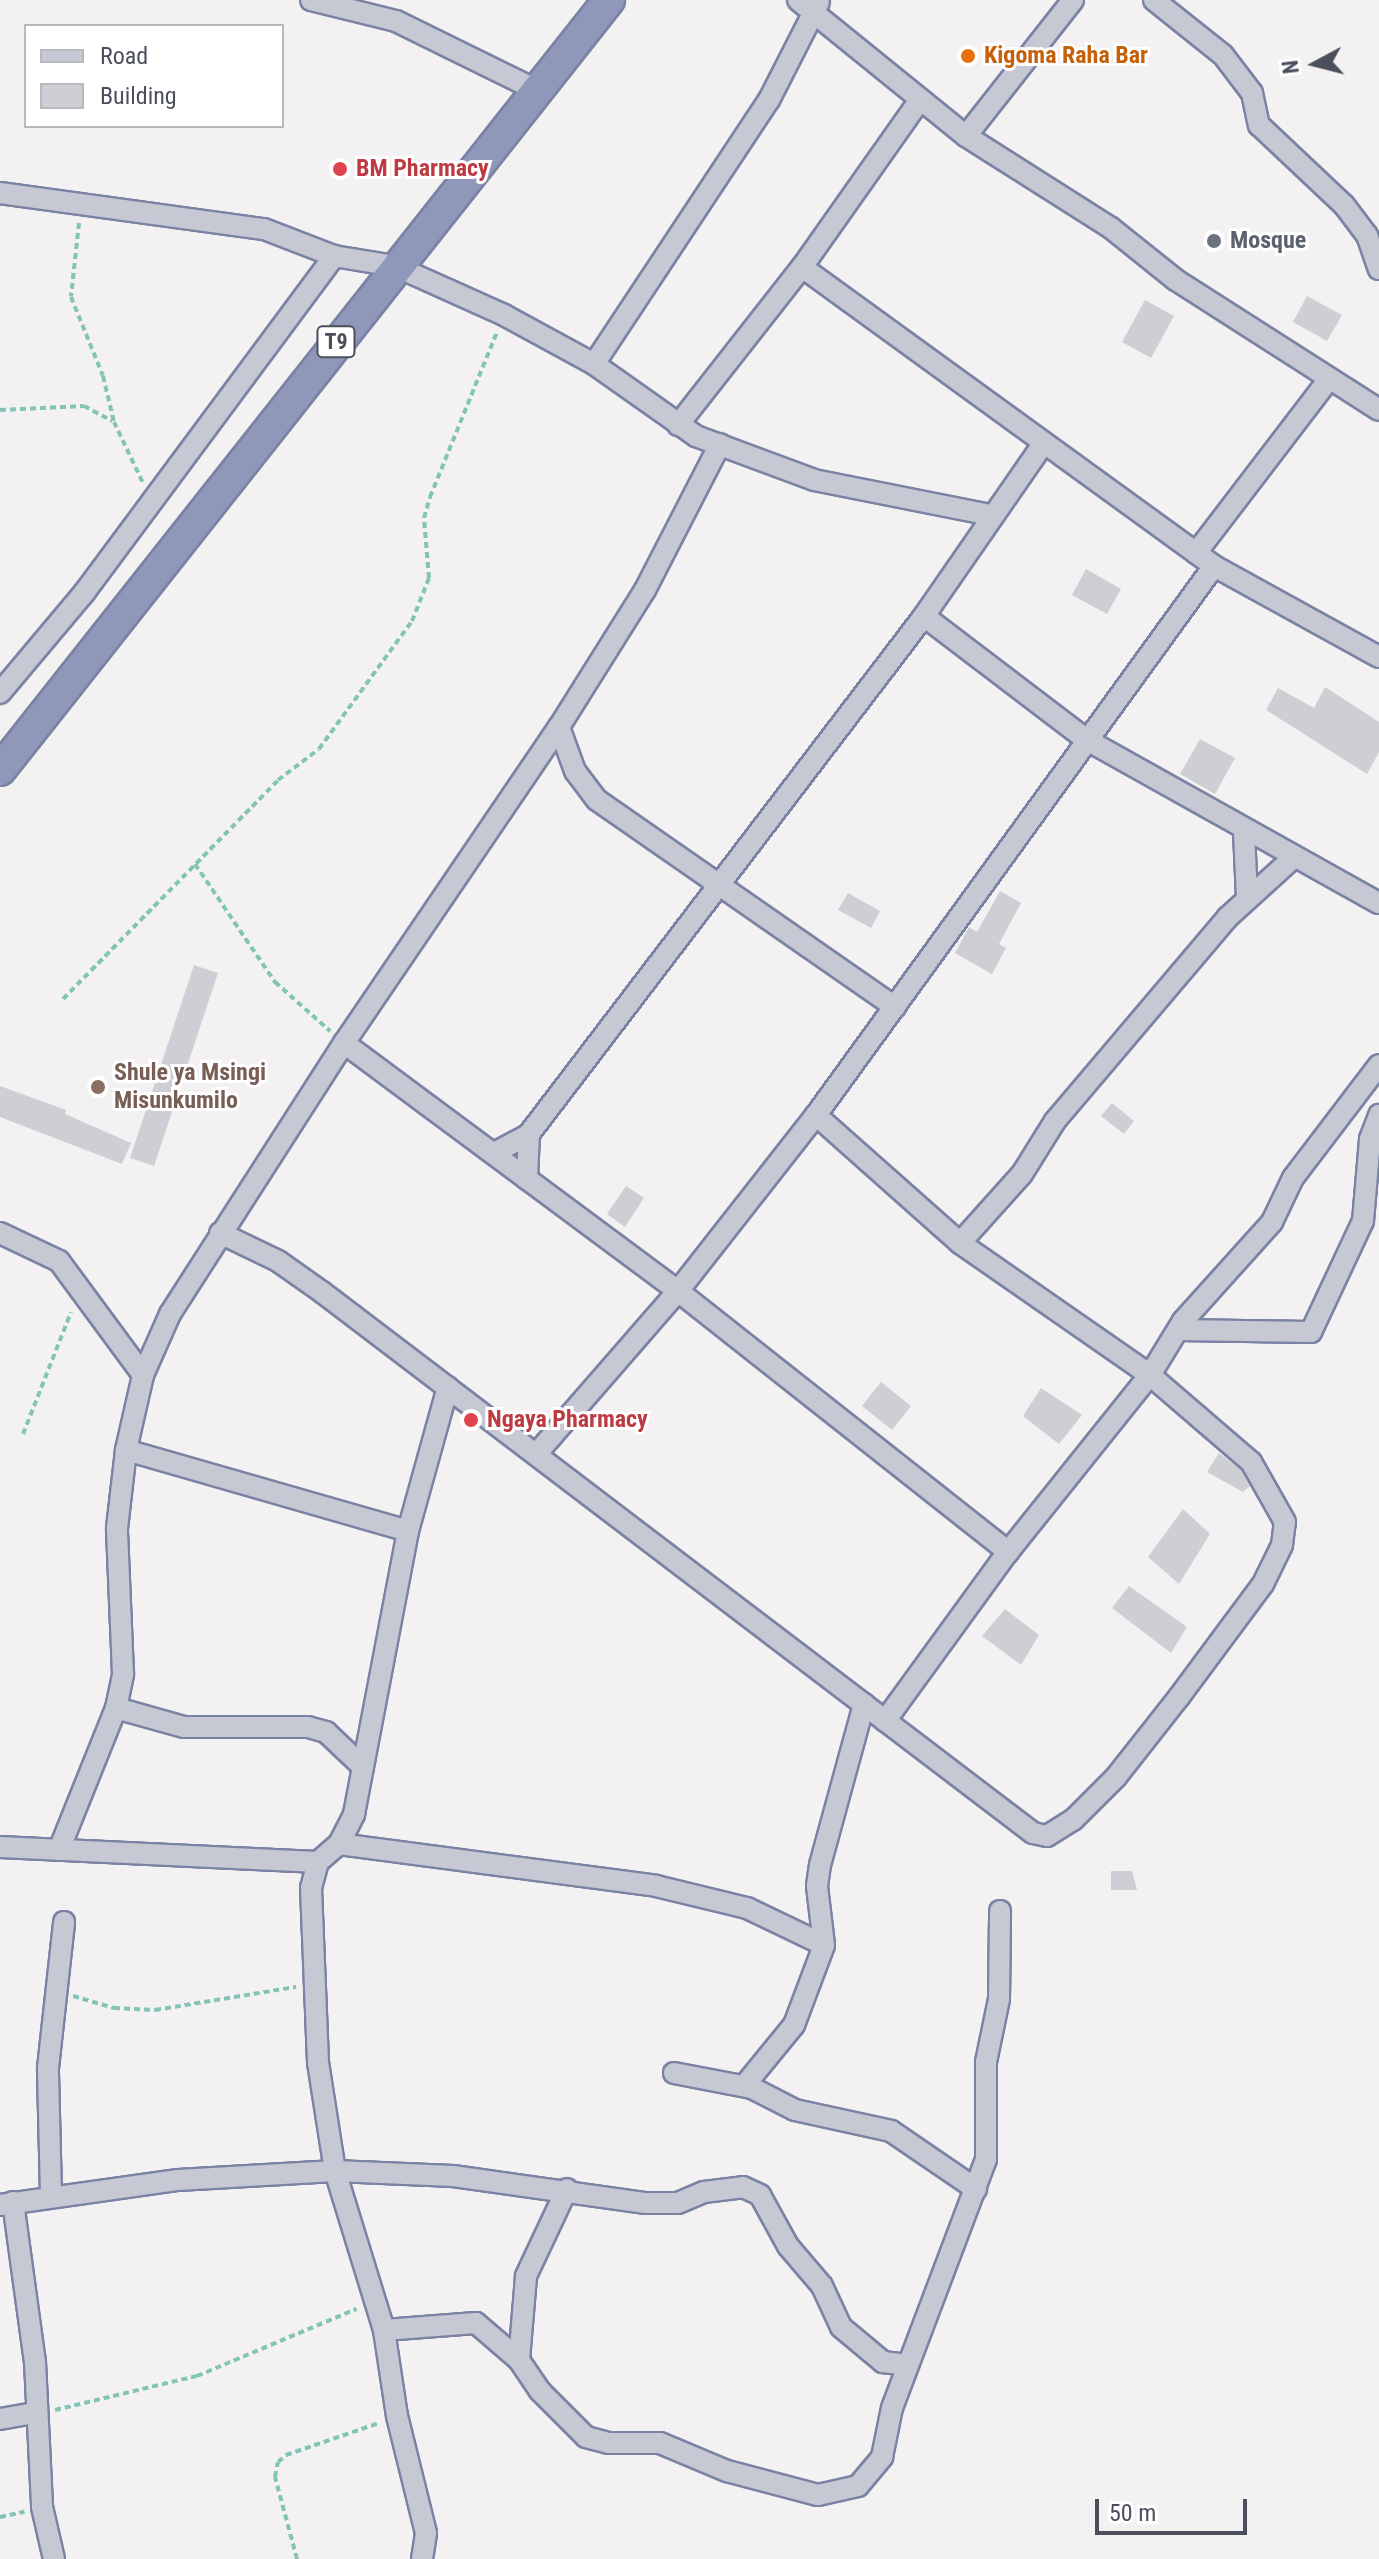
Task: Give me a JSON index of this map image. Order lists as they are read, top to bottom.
{
  "streets": {
    "highway": ["T9"]
  },
  "places": [
    "Kigoma Raha Bar",
    "BM Pharmacy",
    "Mosque",
    "Shule ya Msingi Misunkumilo",
    "Ngaya Pharmacy"
  ],
  "legend": ["Road", "Building"],
  "scale_bar": "50 m",
  "north": "left"
}
